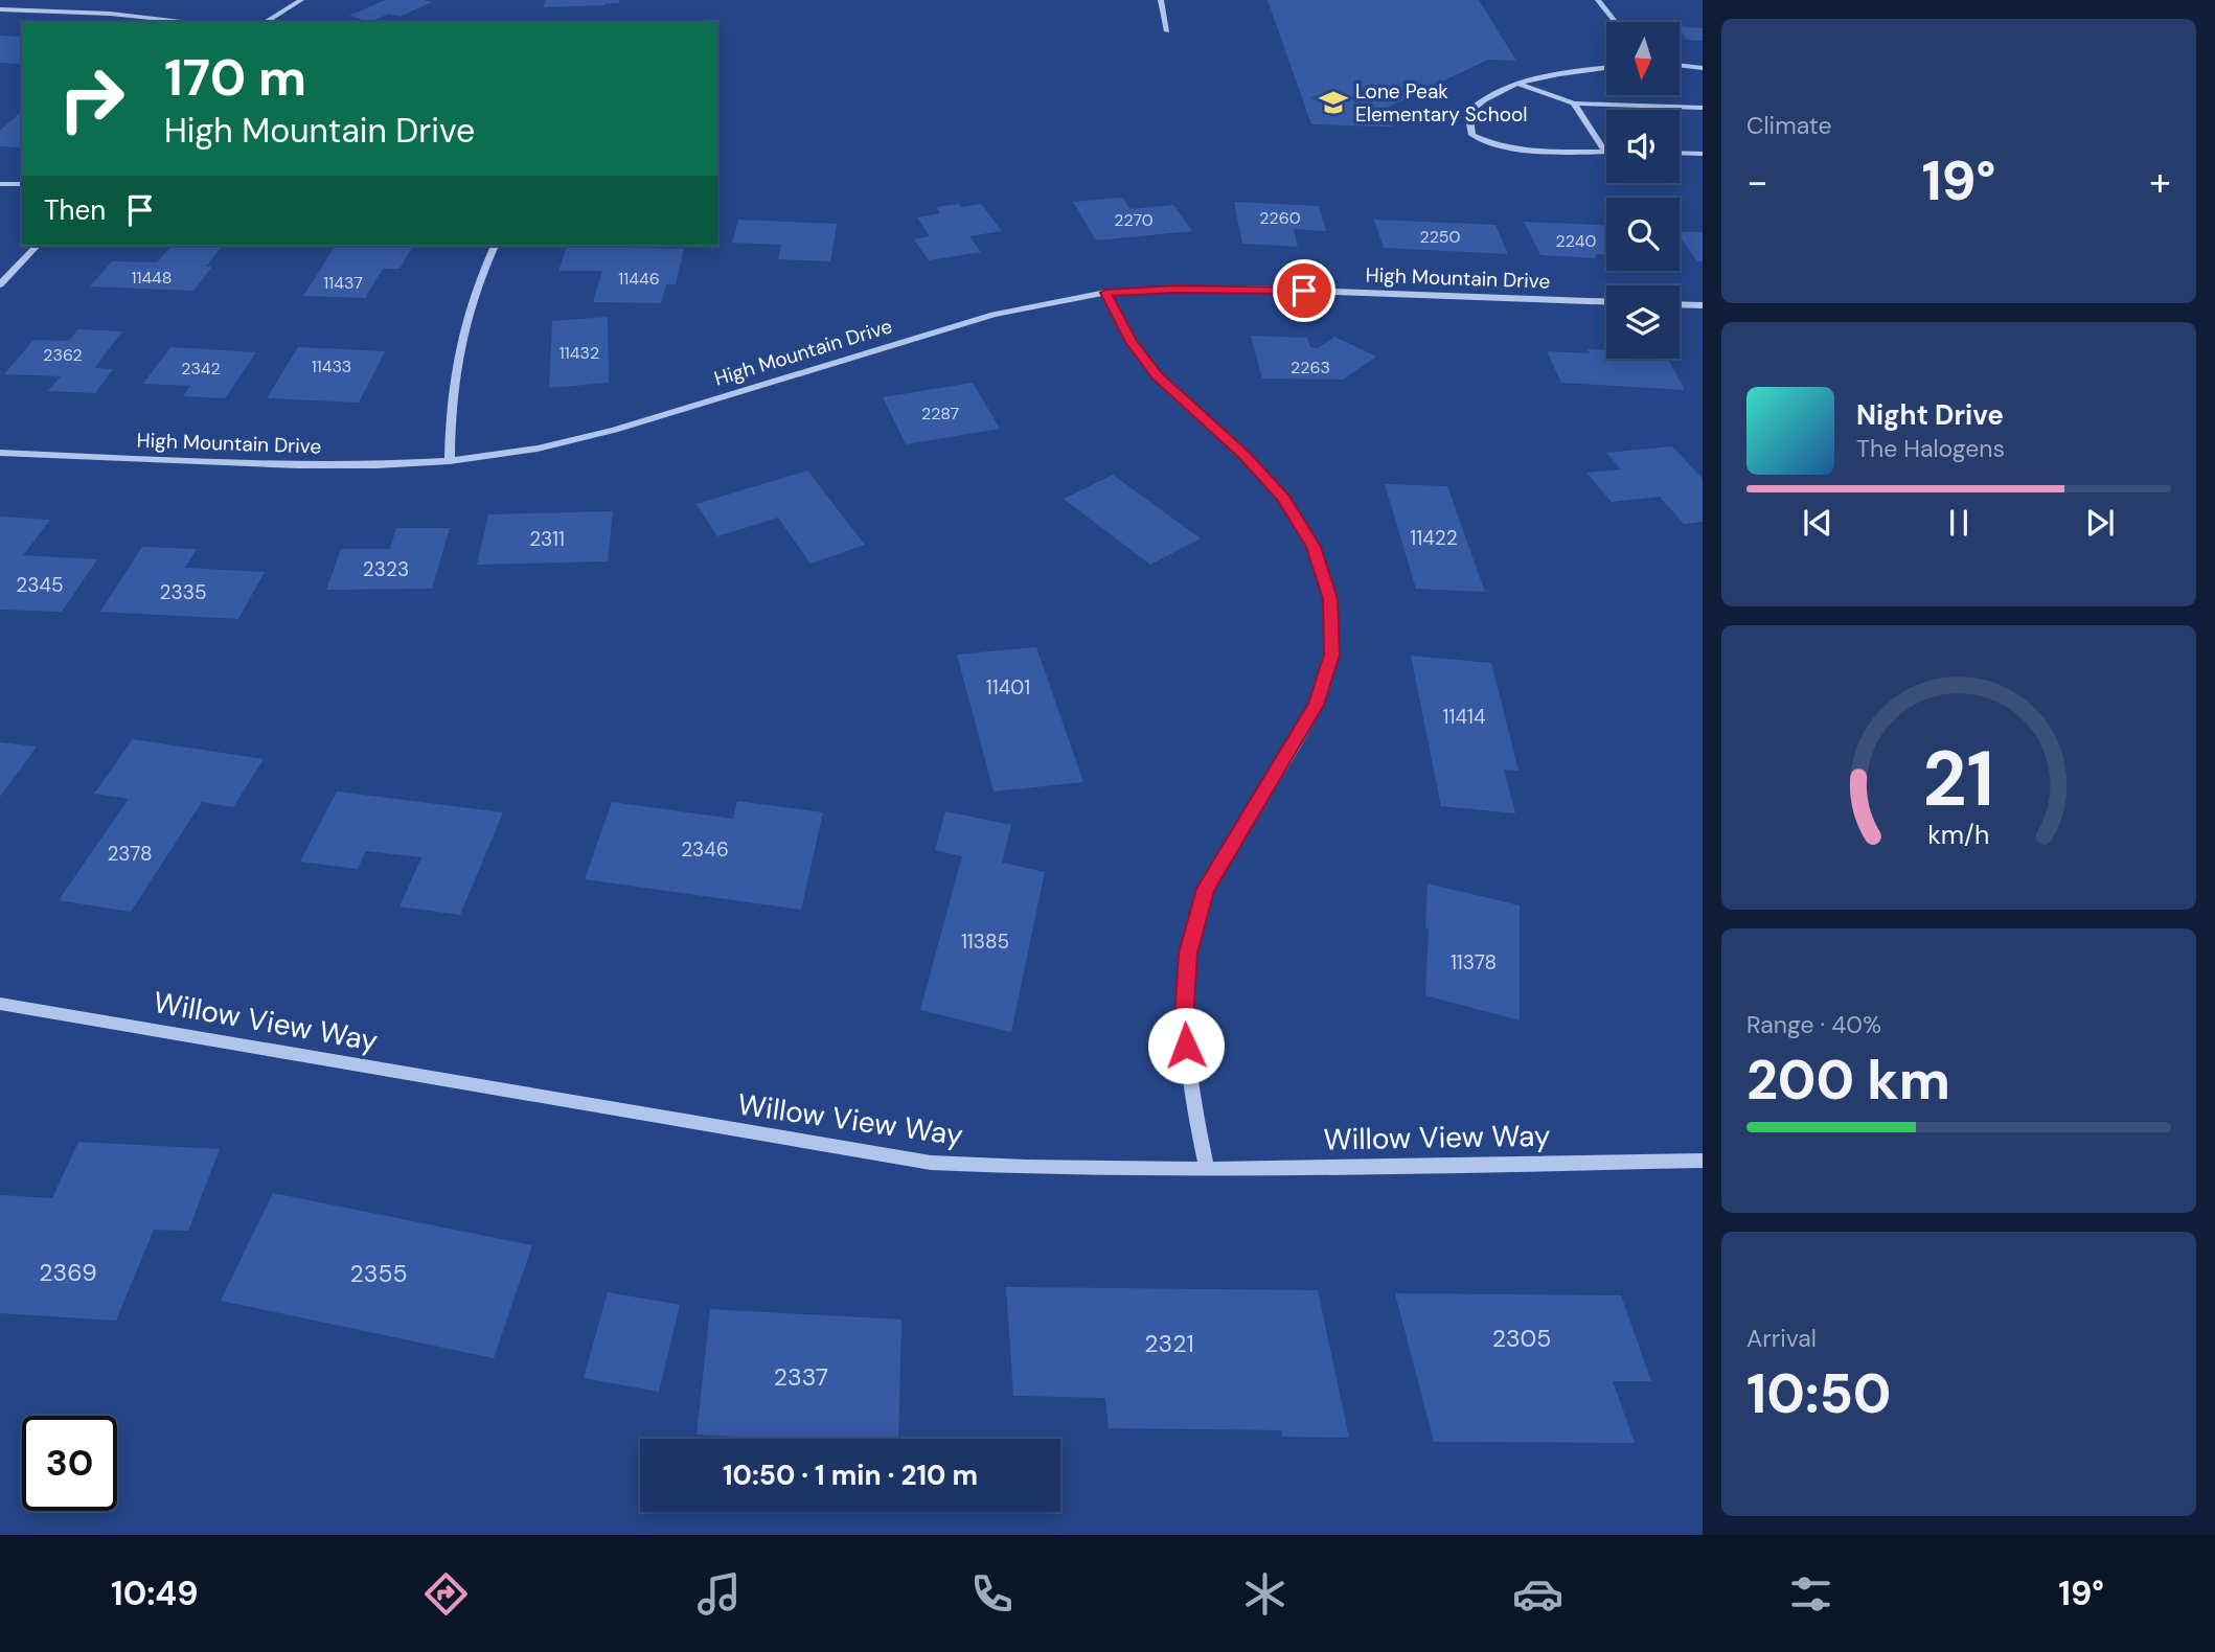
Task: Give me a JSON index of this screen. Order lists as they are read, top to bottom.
{
  "streets": {
    "street": ["High Mountain Drive", "Willow View Way"]
  },
  "places": {
    "school or university": ["Lone Peak Elementary School"]
  },
  "house_numbers": [
    "2260",
    "2270",
    "2250",
    "2240",
    "11448",
    "11446",
    "11437",
    "11432",
    "2362",
    "11433",
    "2263",
    "2342",
    "2287",
    "11422",
    "2311",
    "2323",
    "2345",
    "2335",
    "11401",
    "11414",
    "2346",
    "2378",
    "11385",
    "11378",
    "2369",
    "2355",
    "2305",
    "2321",
    "2337"
  ],
  "north": "bottom",
  "page": {
    "tile": [
      "Climate",
      ["Range · 40%", "200 km"],
      ["Arrival", "10:50"]
    ],
    "turn": ["170 m", "High Mountain Drive"],
    "heat": ["−", "19°", "+"],
    "then": "Then",
    "song": ["Night Drive", "The Halogens"],
    "limit": "30",
    "trip": "10:50 · 1 min · 210 m",
    "tabs": ["10:49", "19°"],
    "gauge": ["21", "km/h"]
  }
}
